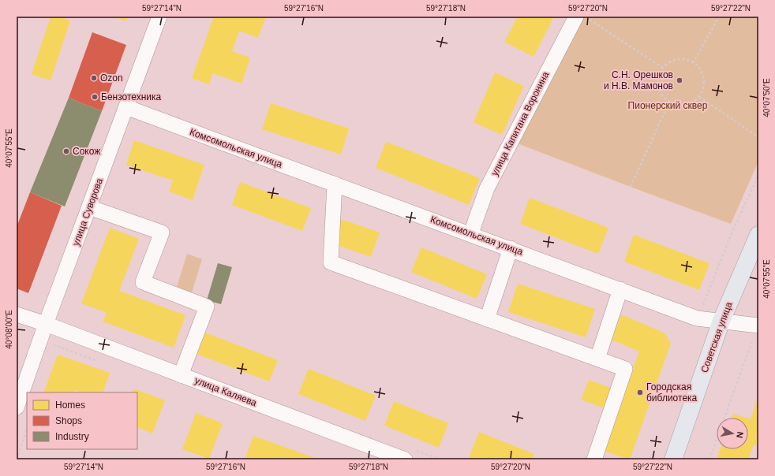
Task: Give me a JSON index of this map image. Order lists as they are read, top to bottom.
{
  "streets": {
    "main road": ["Советская улица"],
    "street": [
      "улица Капитана Воронина",
      "Комсомольская улица",
      "улица Суворова",
      "улица Каляева"
    ]
  },
  "crossings": [
    ["улица Капитана Воронина", "Комсомольская улица"],
    ["Комсомольская улица", "улица Суворова"],
    ["Комсомольская улица", "Советская улица"],
    ["улица Суворова", "улица Каляева"]
  ],
  "parks": ["Пионерский сквер"],
  "places": [
    "Ozon",
    "С.Н. Орешков и Н.В. Мамонов",
    "Бензотехника",
    "Сокож",
    "Городская библиотека"
  ],
  "legend": ["Homes", "Shops", "Industry"],
  "north": "right",
  "coordinates": [
    "59°27'14\"N",
    "59°27'16\"N",
    "59°27'18\"N",
    "59°27'20\"N",
    "59°27'22\"N",
    "40°07'50\"E",
    "40°07'55\"E",
    "40°08'00\"E"
  ]
}
